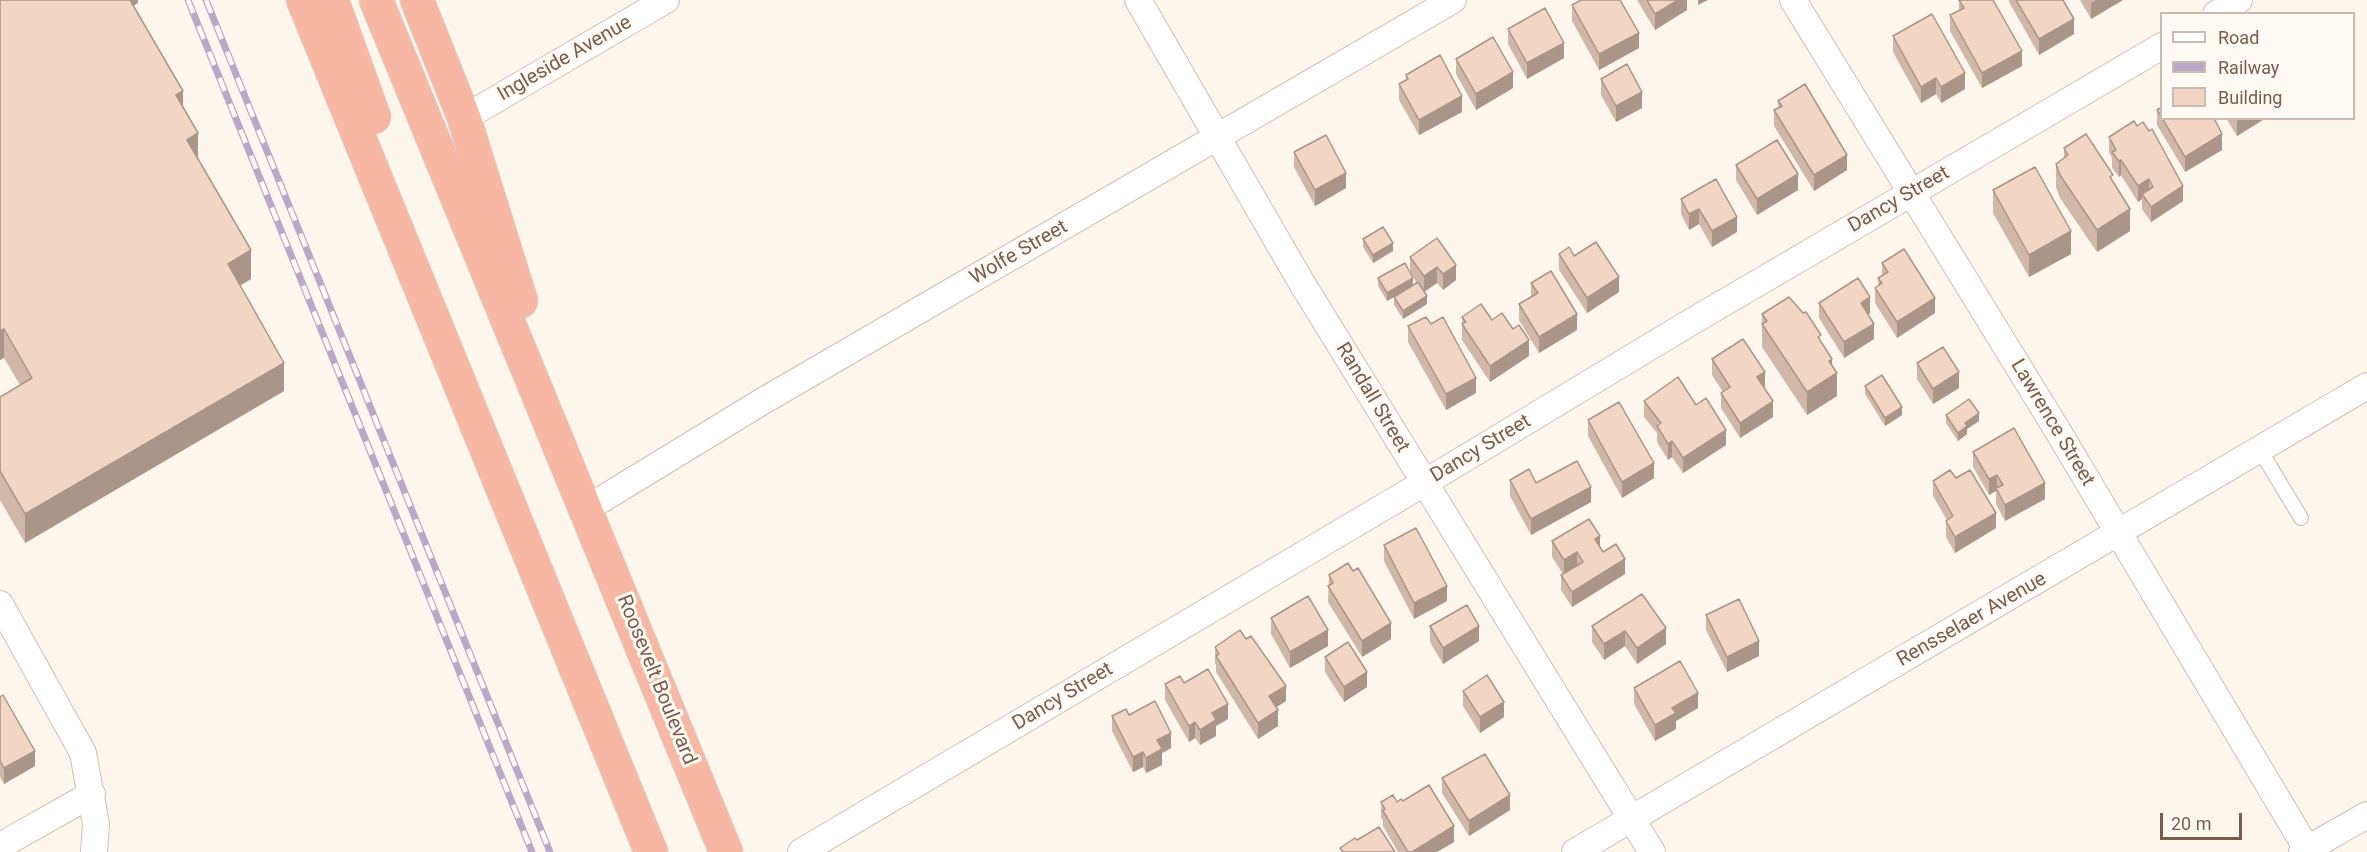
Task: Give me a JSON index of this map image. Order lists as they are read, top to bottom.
{
  "streets": {
    "highway": ["Roosevelt Boulevard"],
    "street": [
      "Ingleside Avenue",
      "Dancy Street",
      "Wolfe Street",
      "Randall Street",
      "Lawrence Street",
      "Rensselaer Avenue"
    ]
  },
  "crossings": [
    ["Dancy Street", "Randall Street"],
    ["Dancy Street", "Lawrence Street"],
    ["Wolfe Street", "Randall Street"],
    ["Wolfe Street", "Roosevelt Boulevard"],
    ["Randall Street", "Rensselaer Avenue"],
    ["Lawrence Street", "Rensselaer Avenue"]
  ],
  "legend": ["Road", "Railway", "Building"],
  "scale_bar": "20 m"
}
